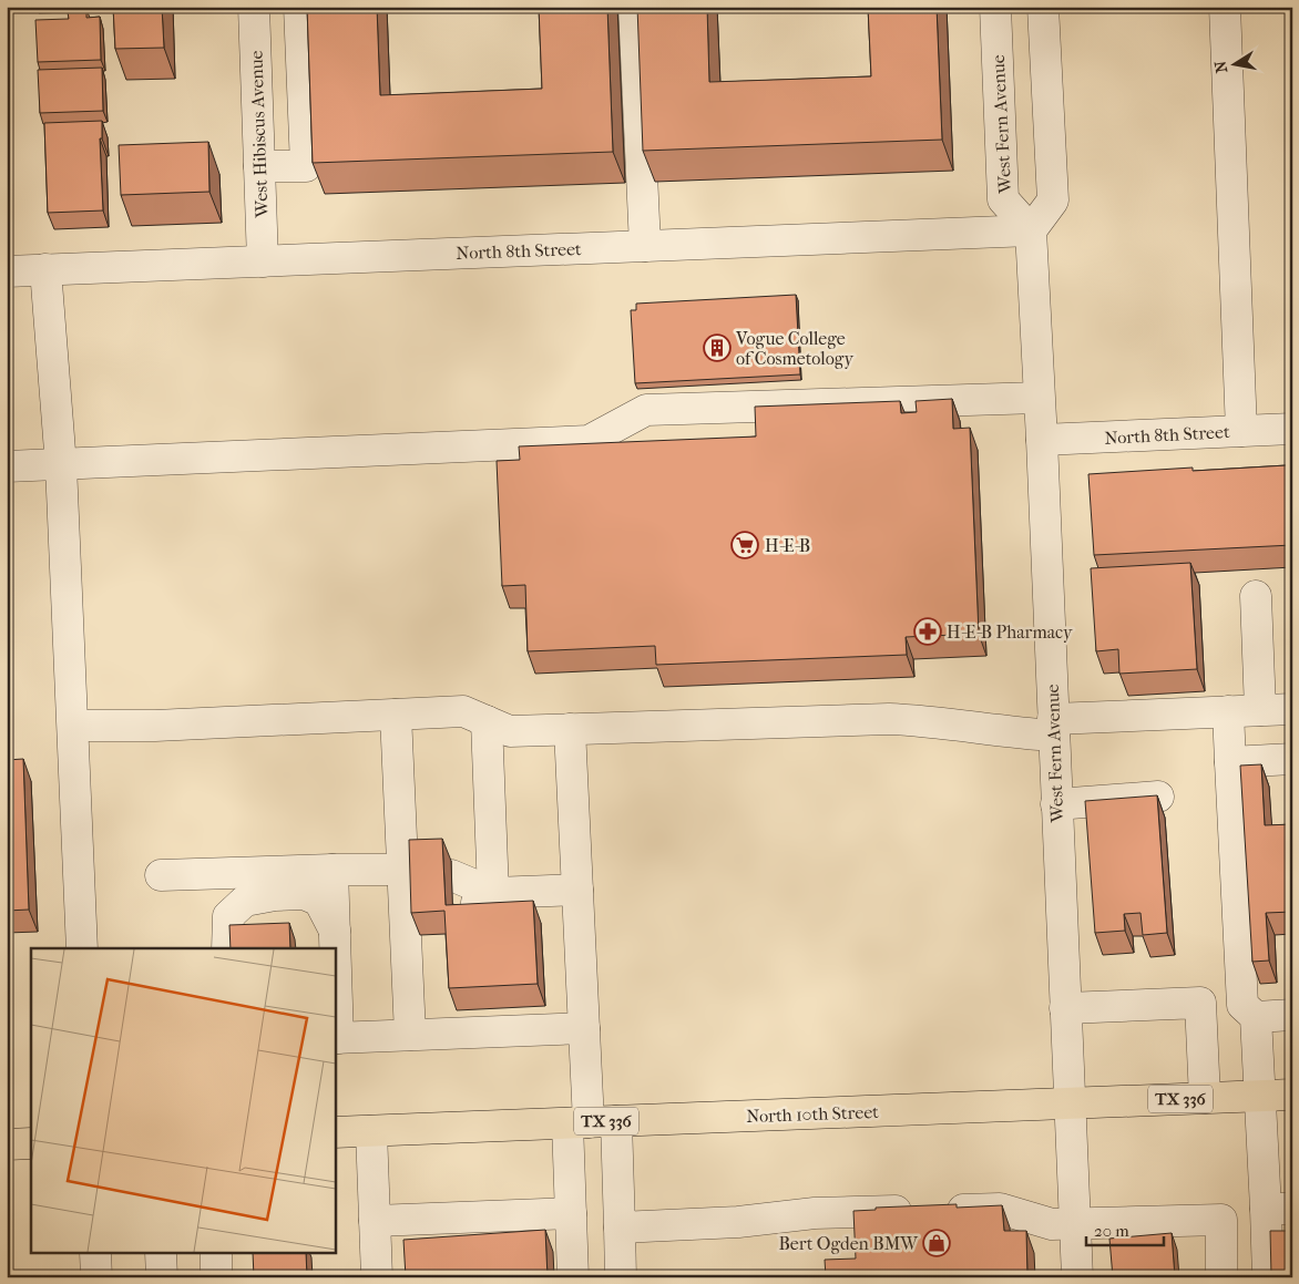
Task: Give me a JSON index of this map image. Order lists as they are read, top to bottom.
{
  "streets": {
    "main road": ["TX 336", "North 10th Street"],
    "street": ["West Fern Avenue", "West Hibiscus Avenue", "North 8th Street"]
  },
  "crossings": [
    ["West Fern Avenue", "North 8th Street"],
    ["West Fern Avenue", "North 10th Street"],
    ["West Hibiscus Avenue", "North 8th Street"]
  ],
  "places": {
    "building": ["Vogue College of Cosmetology"],
    "supermarket": ["H-E-B"],
    "pharmacy": ["H-E-B Pharmacy"],
    "shop": ["Bert Ogden BMW"]
  },
  "scale_bar": "20 m",
  "north": "left"
}
